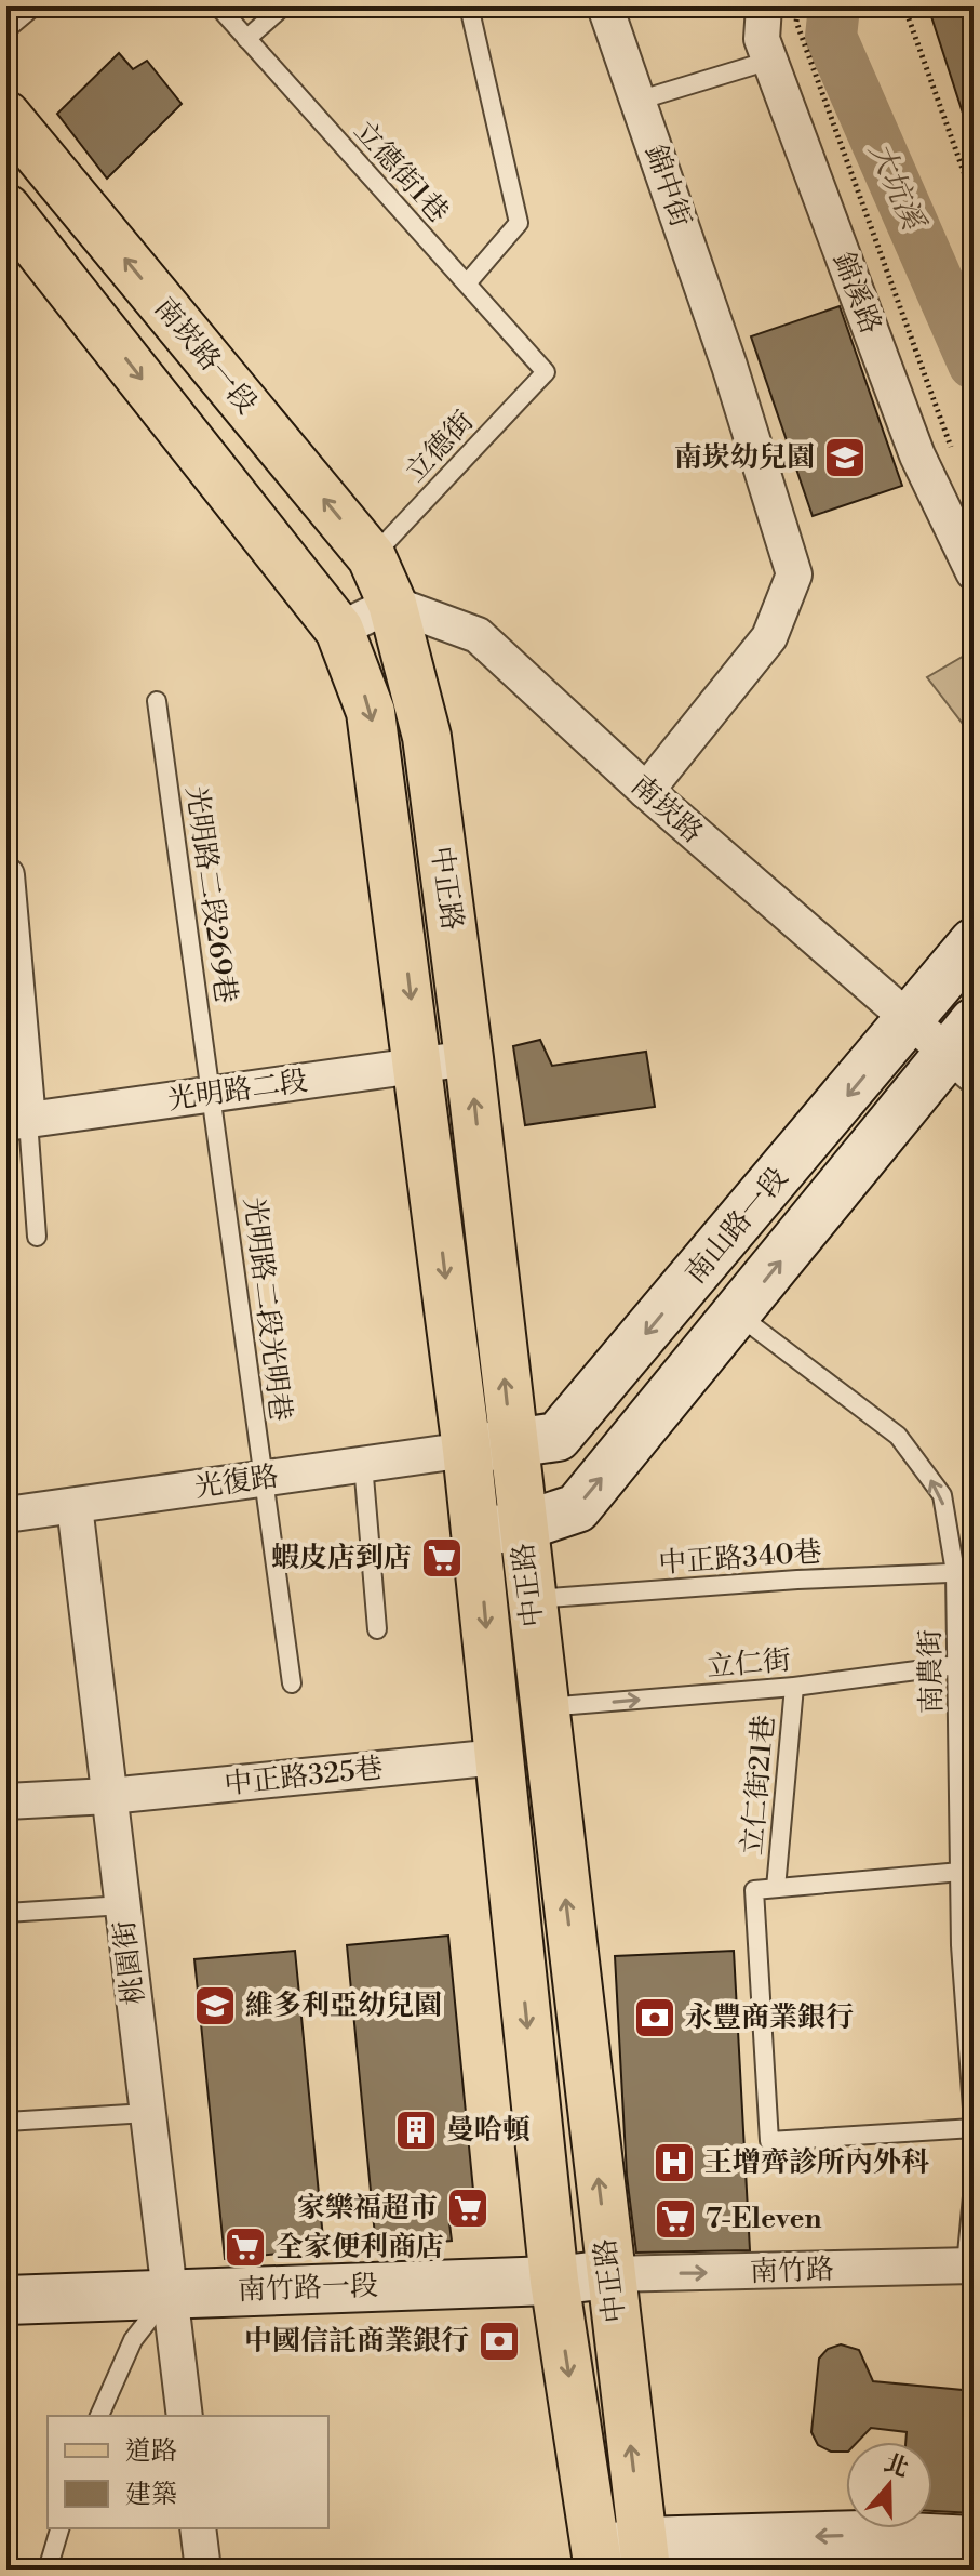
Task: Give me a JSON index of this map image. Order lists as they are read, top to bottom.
{
  "streets": {
    "main road": ["南崁路一段", "中正路"],
    "street": [
      "錦中街",
      "錦溪路",
      "南崁路",
      "光明路二段",
      "南山路一段",
      "光復路",
      "中正路325巷",
      "桃園街",
      "南竹路",
      "南竹路一段"
    ],
    "lane": [
      "立德街1巷",
      "立德街",
      "光明路二段269巷",
      "光明路二段光明巷",
      "中正路340巷",
      "立仁街",
      "南農街",
      "立仁街21巷"
    ]
  },
  "crossings": [
    ["立德街1巷", "立德街"],
    ["錦中街", "南崁路"],
    ["南崁路一段", "立德街"],
    ["南崁路一段", "南崁路"],
    ["南崁路一段", "中正路"],
    ["南崁路", "中正路"],
    ["南崁路", "南山路一段"],
    ["中正路", "光明路二段"],
    ["中正路", "南山路一段"],
    ["中正路", "光復路"],
    ["中正路", "中正路340巷"],
    ["中正路", "立仁街"],
    ["中正路", "中正路325巷"],
    ["中正路", "南竹路"],
    ["中正路", "南竹路一段"],
    ["光明路二段269巷", "光明路二段"],
    ["光明路二段269巷", "光明路二段光明巷"],
    ["光明路二段", "光明路二段光明巷"],
    ["南山路一段", "光復路"],
    ["南山路一段", "南農街"],
    ["光明路二段光明巷", "光復路"],
    ["光復路", "桃園街"],
    ["中正路340巷", "南農街"],
    ["立仁街", "南農街"],
    ["立仁街", "立仁街21巷"],
    ["南農街", "立仁街21巷"],
    ["中正路325巷", "桃園街"],
    ["桃園街", "南竹路一段"],
    ["南竹路", "南竹路一段"]
  ],
  "one_way": ["立仁街", "南農街"],
  "water": ["大坑溪"],
  "places": {
    "school or university": ["南崁幼兒園", "維多利亞幼兒園"],
    "supermarket": [
      "蝦皮店到店",
      "家樂福超市",
      "7-Eleven",
      "全家便利商店"
    ],
    "bank": ["永豐商業銀行", "中國信託商業銀行"],
    "building": ["曼哈頓"],
    "hospital": ["王增齊診所內外科"]
  },
  "legend": ["道路", "建築"],
  "north": "top"
}
